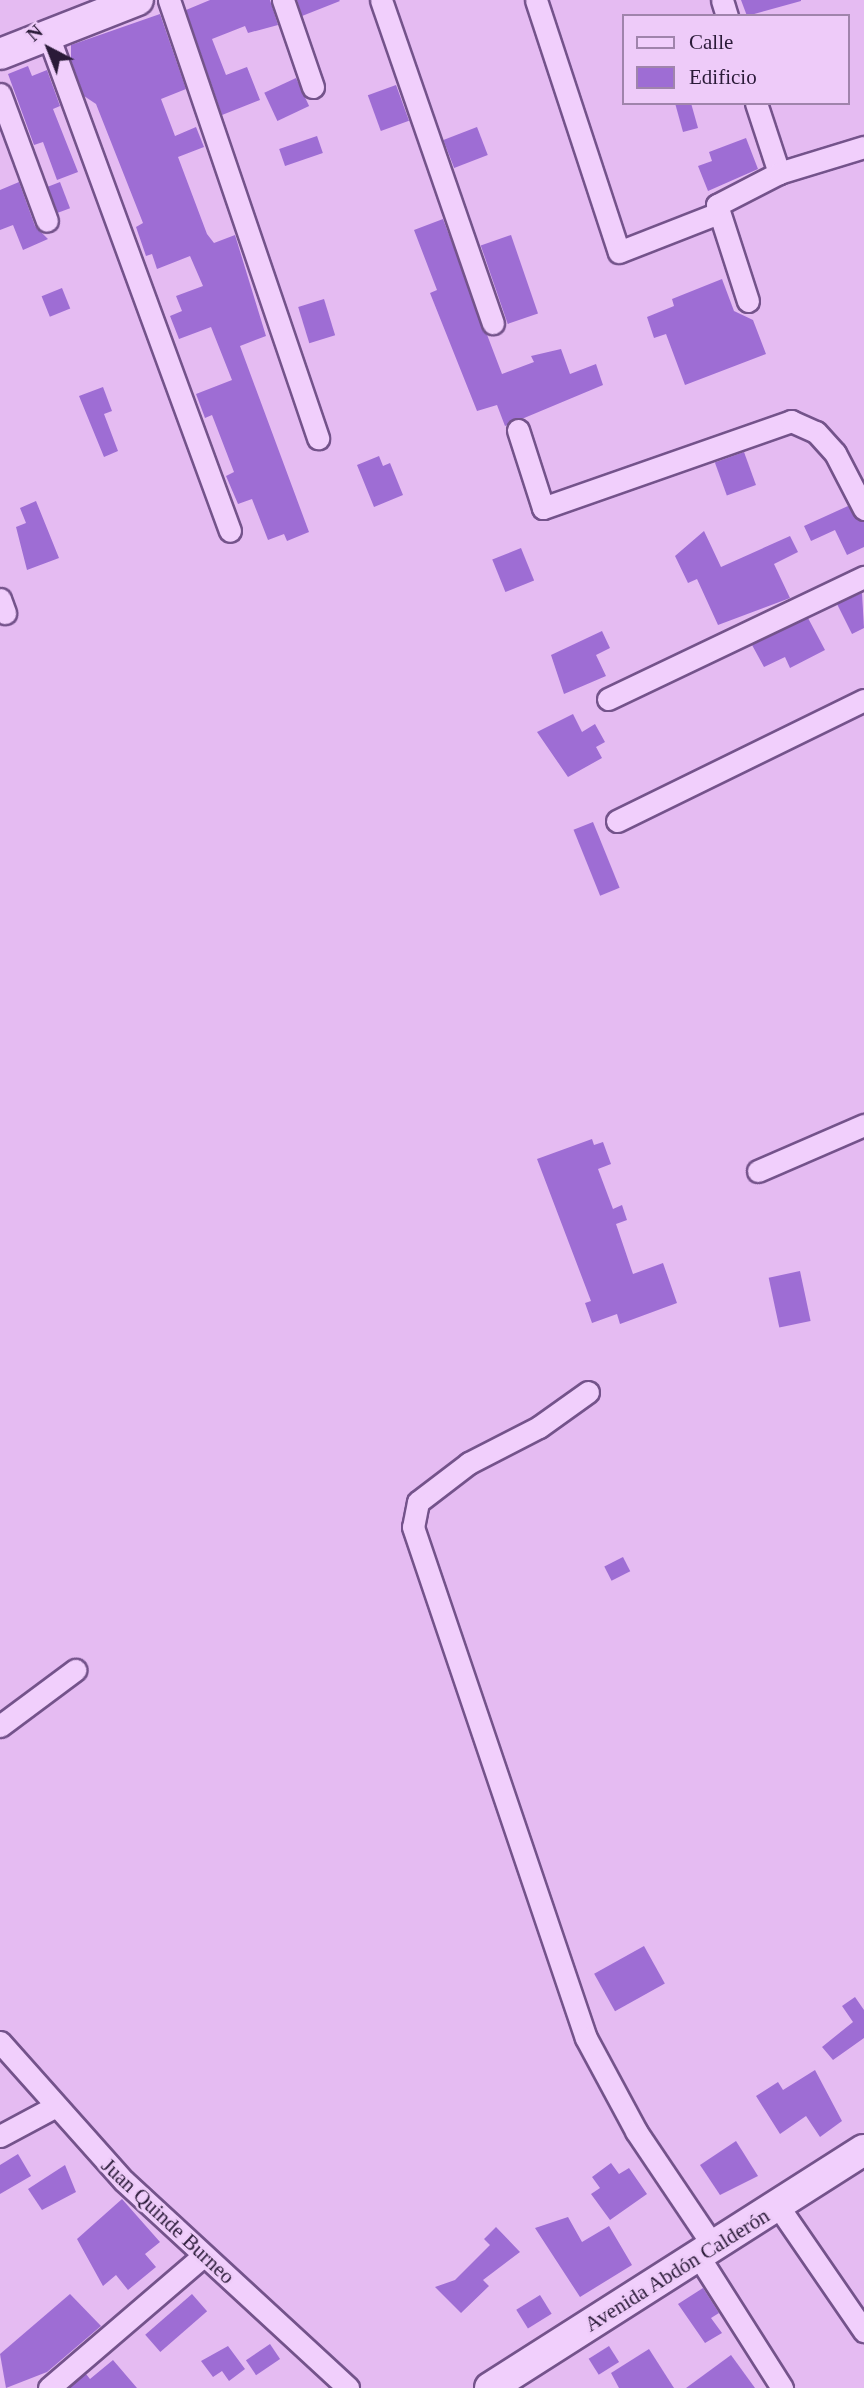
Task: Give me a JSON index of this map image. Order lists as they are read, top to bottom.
{
  "streets": {
    "street": ["Juan Quinde Burneo", "Avenida Abdón Calderón"]
  },
  "legend": ["Calle", "Edificio"],
  "north": "top left"
}
